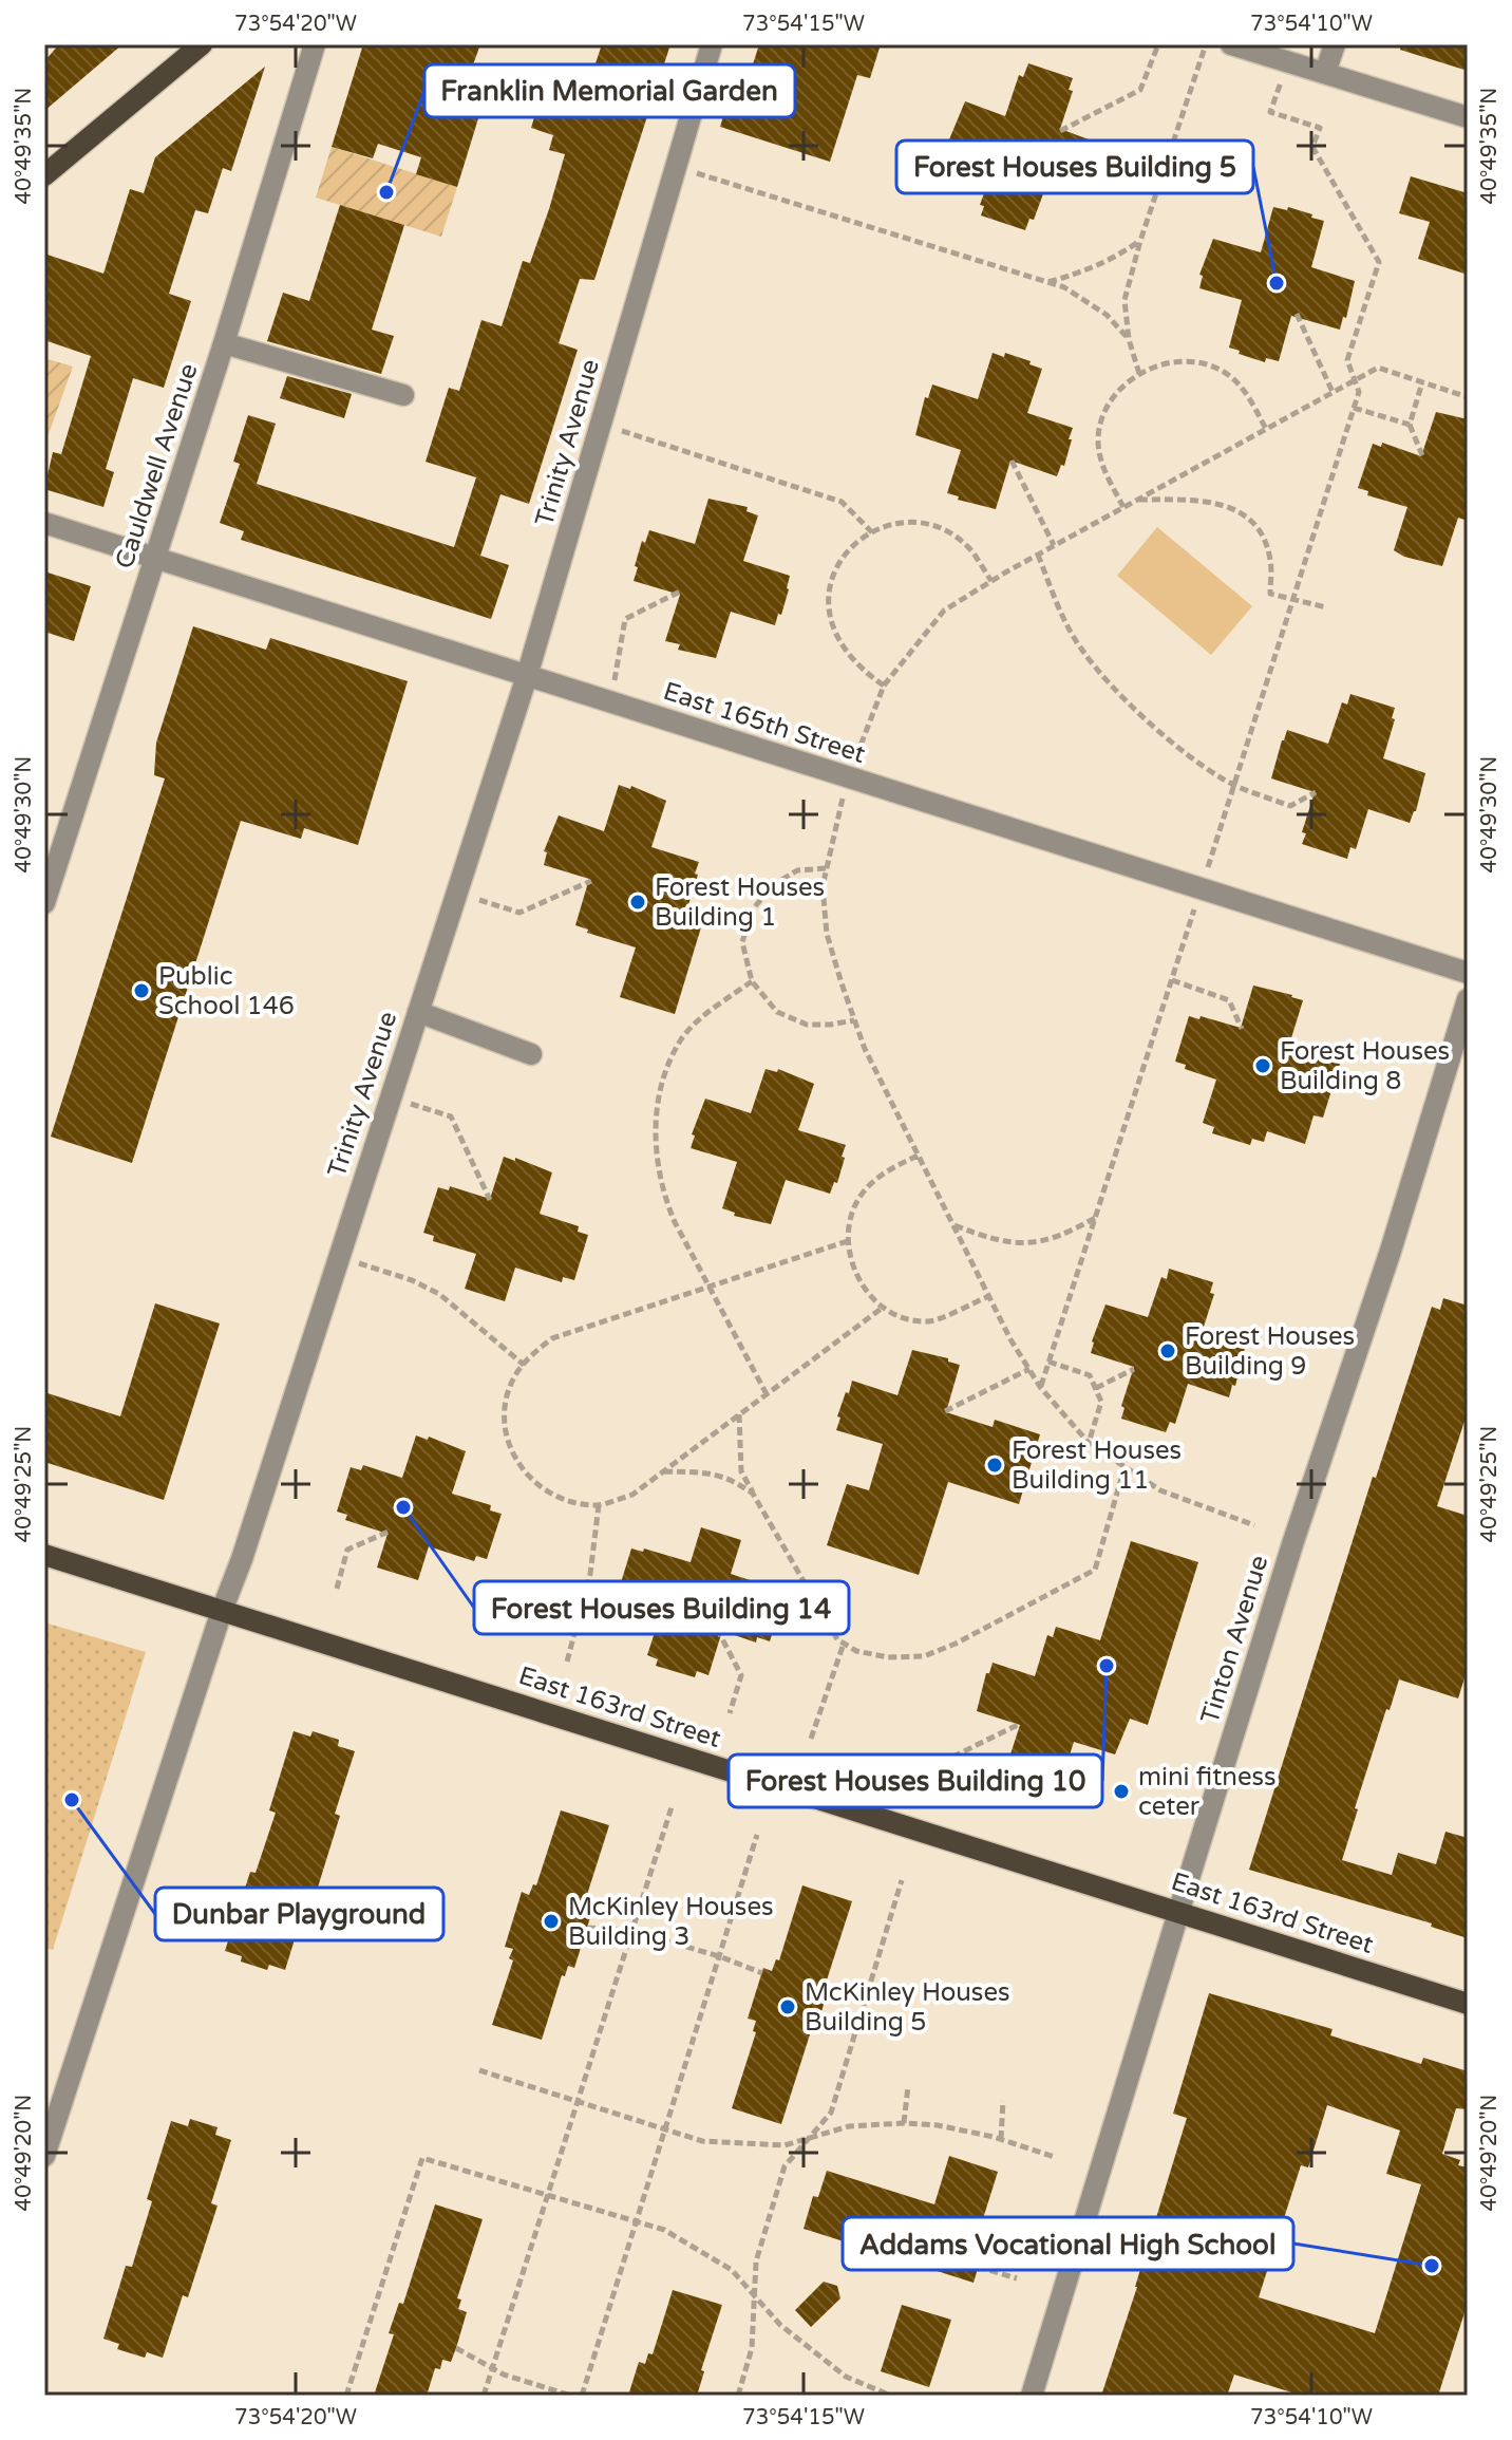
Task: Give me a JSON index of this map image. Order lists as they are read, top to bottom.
{
  "streets": {
    "main road": ["East 163rd Street"],
    "street": [
      "Trinity Avenue",
      "Cauldwell Avenue",
      "East 165th Street",
      "Tinton Avenue"
    ]
  },
  "crossings": [
    ["Trinity Avenue", "East 165th Street"],
    ["Trinity Avenue", "East 163rd Street"],
    ["Cauldwell Avenue", "East 165th Street"],
    ["Tinton Avenue", "East 163rd Street"]
  ],
  "places": [
    "Franklin Memorial Garden",
    "Forest Houses Building 5",
    "Forest Houses Building 1",
    "Public School 146",
    "Forest Houses Building 8",
    "Forest Houses Building 9",
    "Forest Houses Building 11",
    "Forest Houses Building 14",
    "Forest Houses Building 10",
    "mini fitness ceter",
    "Dunbar Playground",
    "McKinley Houses Building 3",
    "McKinley Houses Building 5",
    "Addams Vocational High School"
  ],
  "coordinates": [
    "73°54'20\"W",
    "73°54'15\"W",
    "73°54'10\"W",
    "40°49'35\"N",
    "40°49'30\"N",
    "40°49'25\"N",
    "40°49'20\"N"
  ]
}
